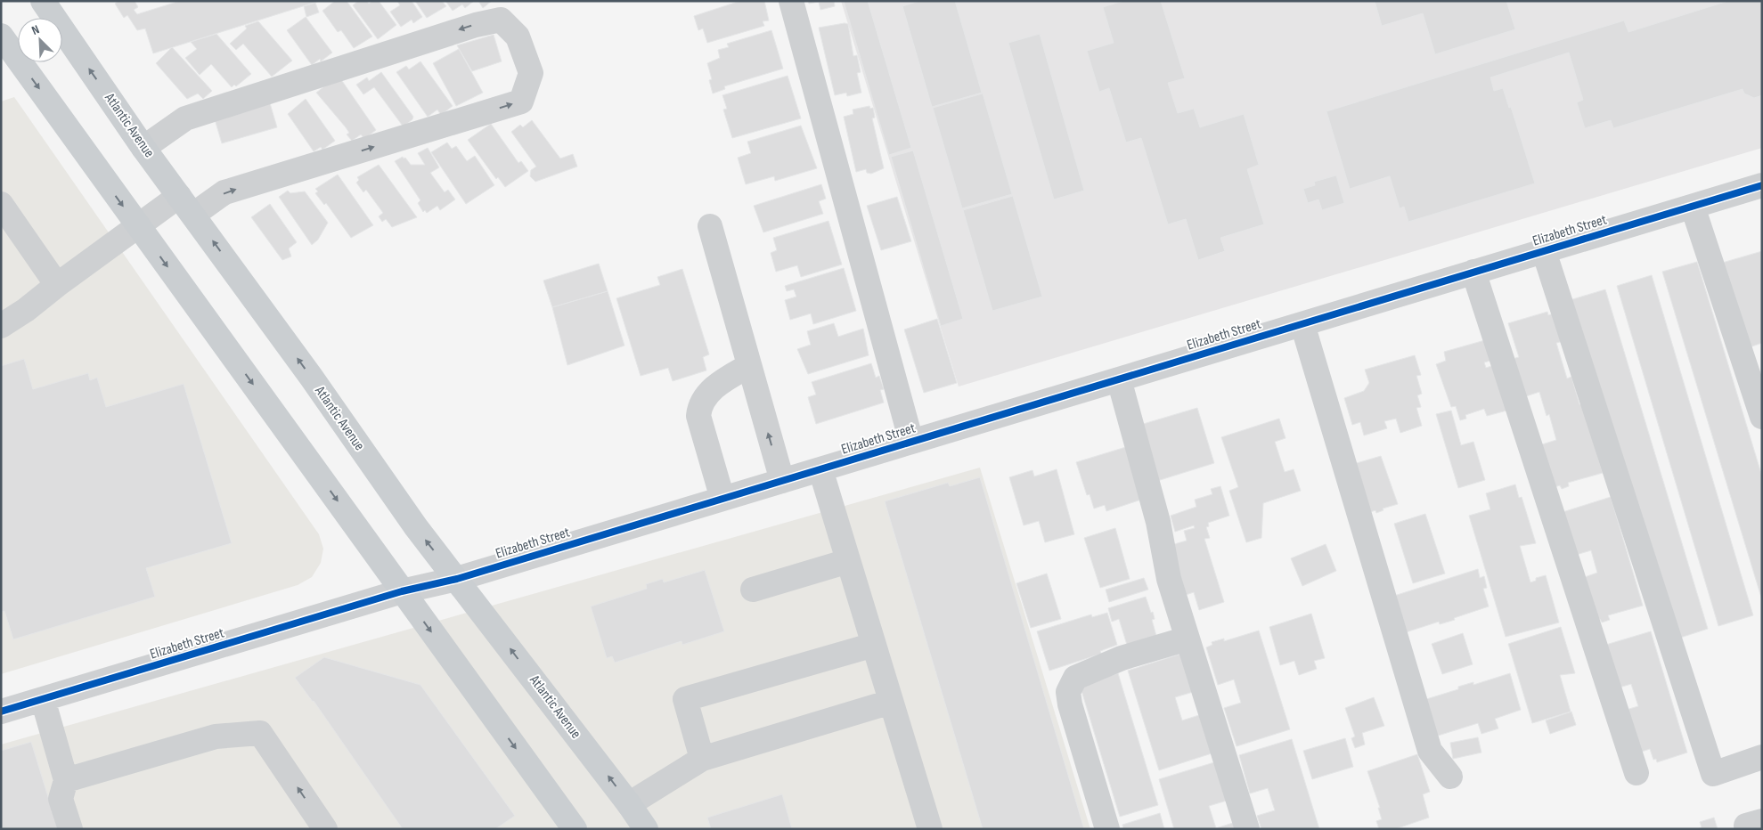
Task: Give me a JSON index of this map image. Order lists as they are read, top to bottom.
{
  "streets": {
    "main road": ["Atlantic Avenue"],
    "street": ["Elizabeth Street"]
  },
  "crossings": [
    ["Atlantic Avenue", "Elizabeth Street"]
  ],
  "north": "top left"
}
